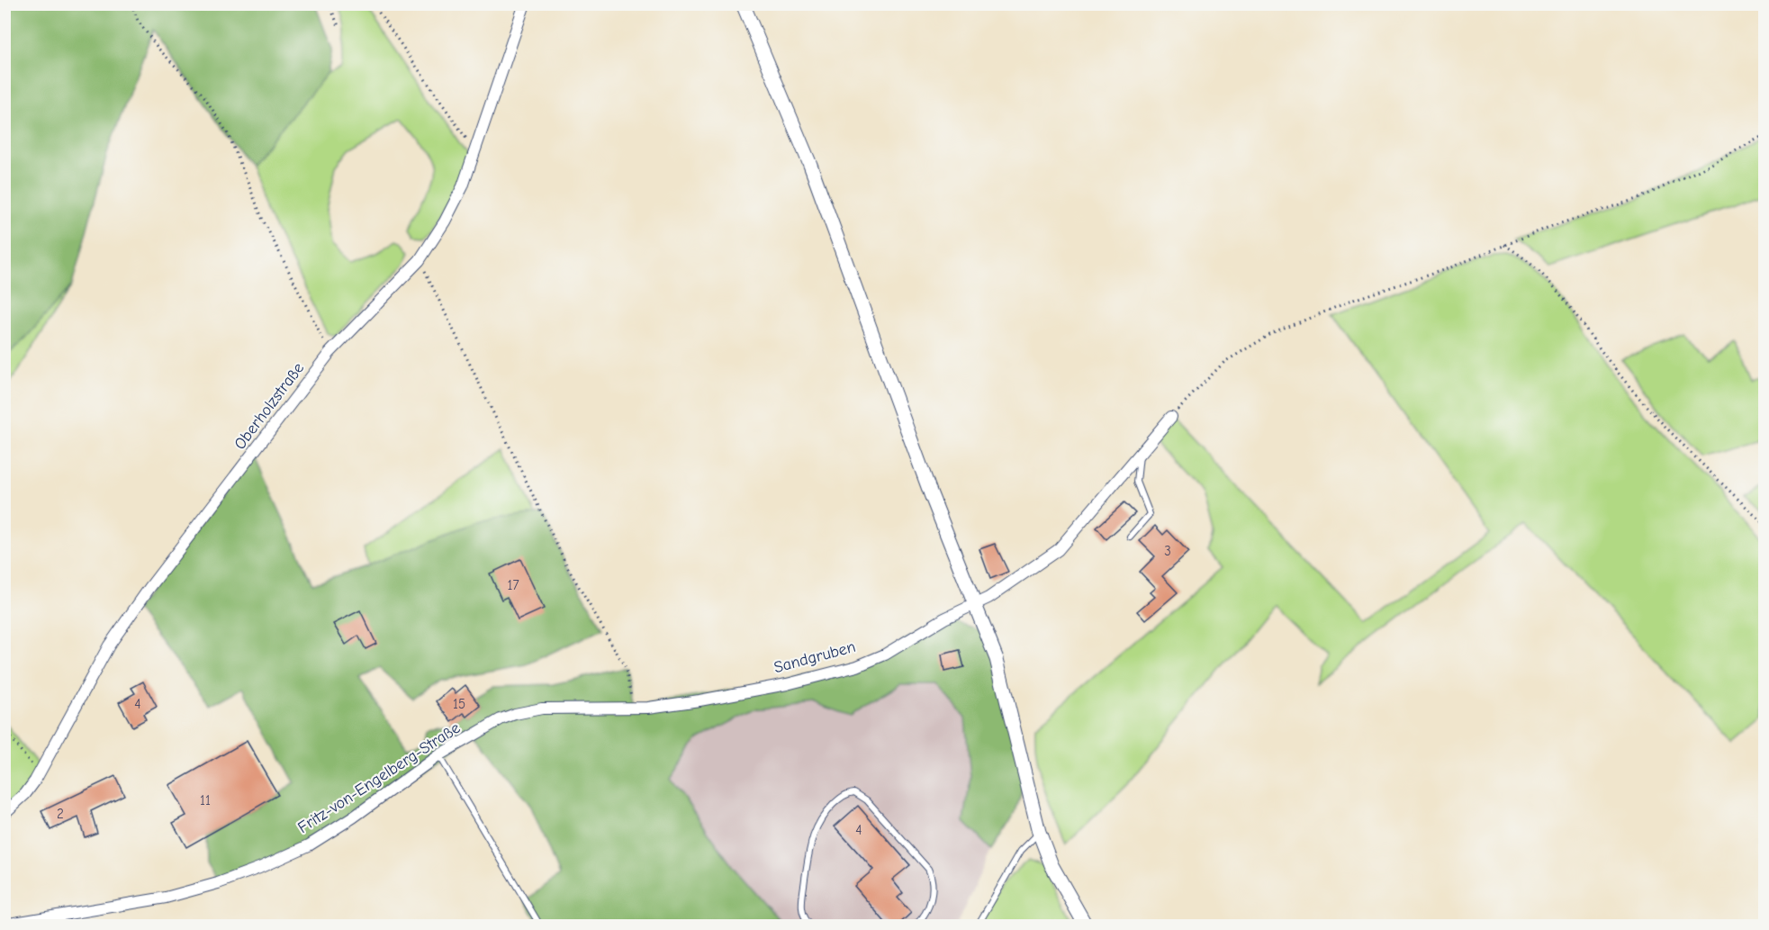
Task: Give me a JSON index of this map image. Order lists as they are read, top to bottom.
{
  "streets": {
    "street": ["Oberholzstraße", "Sandgruben", "Fritz-von-Engelberg-Straße"]
  },
  "crossings": [
    ["Sandgruben", "Fritz-von-Engelberg-Straße"]
  ],
  "house_numbers": [
    "3",
    "17",
    "4",
    "15",
    "11",
    "2",
    "4"
  ]
}
